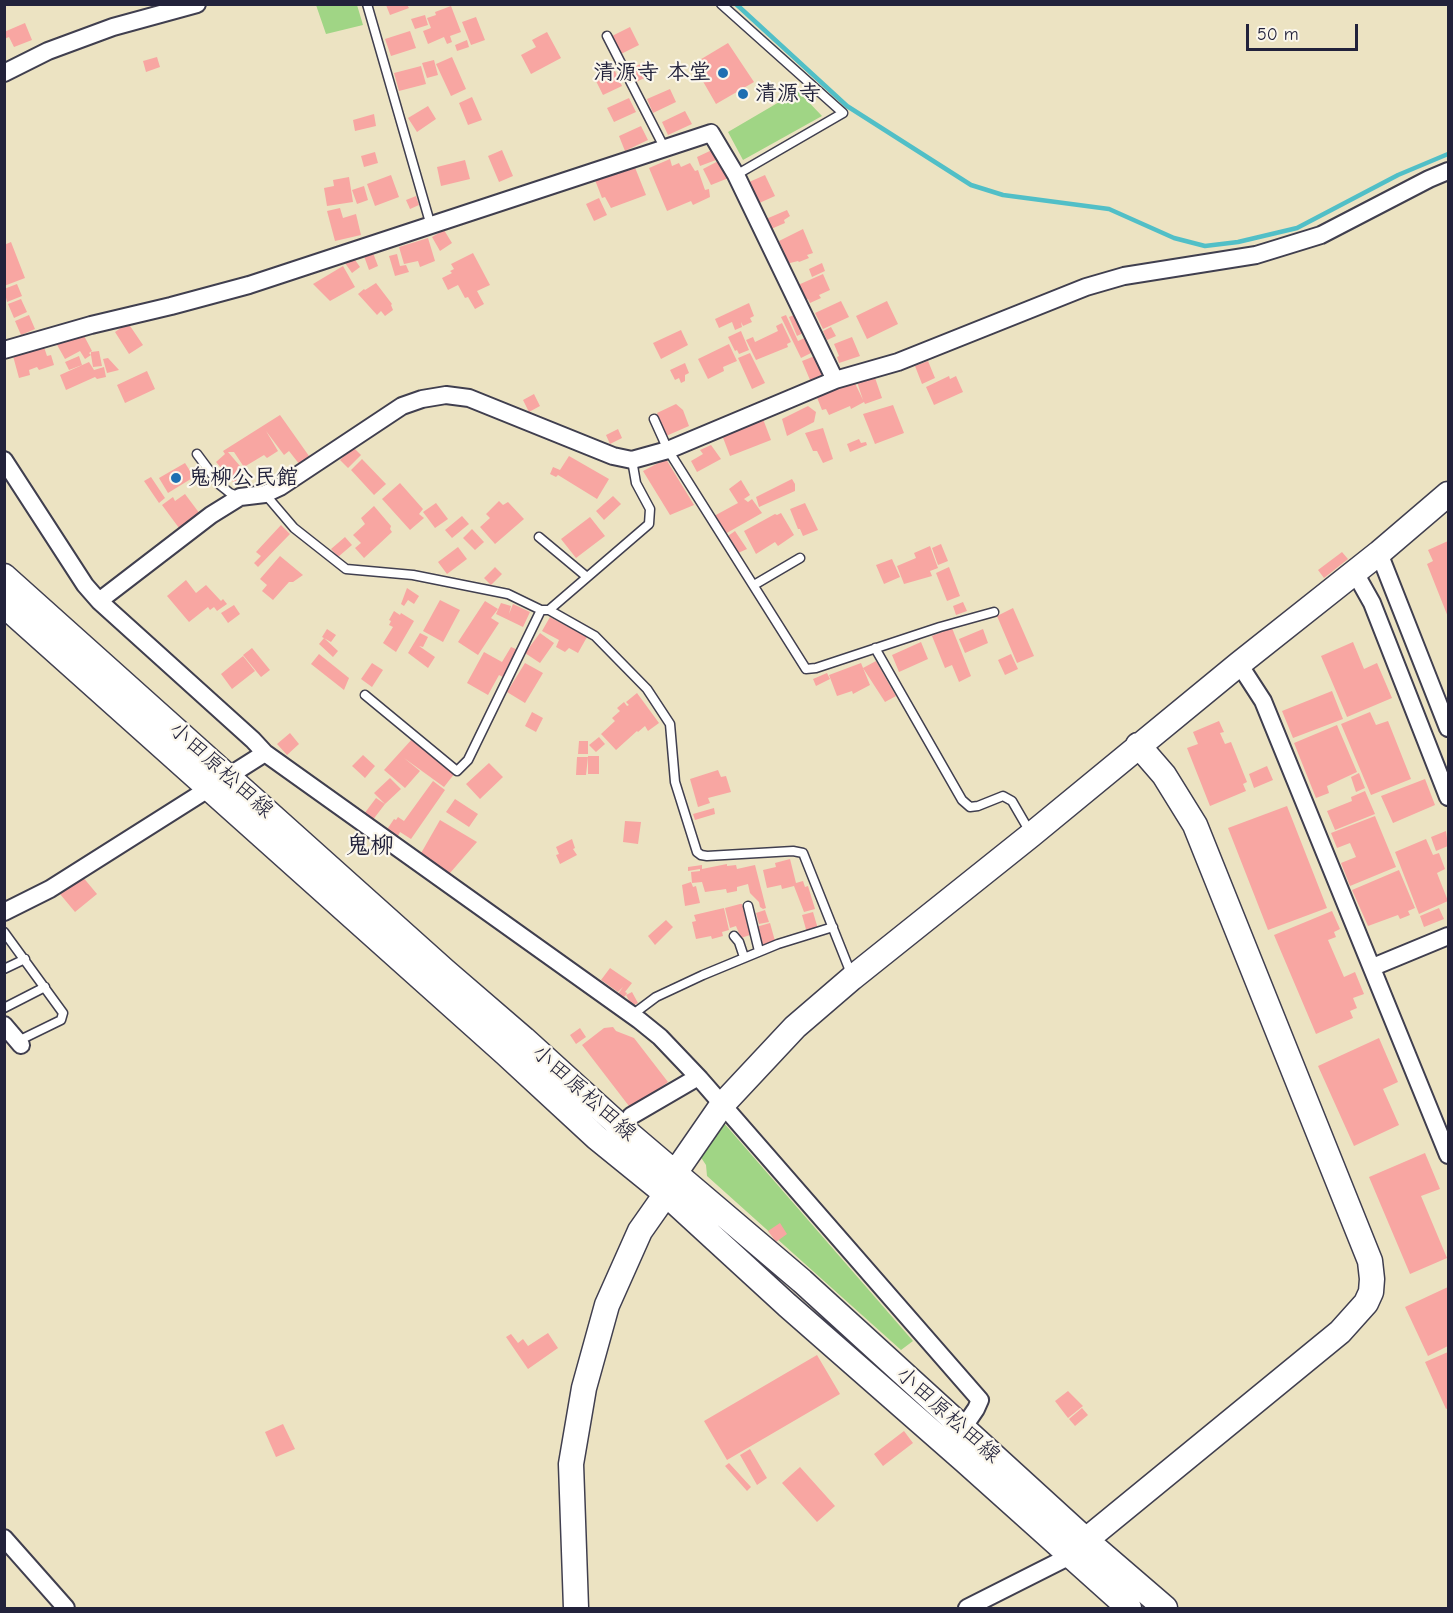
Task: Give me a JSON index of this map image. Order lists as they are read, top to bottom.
{
  "streets": {
    "main road": ["小田原松田線"]
  },
  "districts": ["鬼柳"],
  "places": ["清源寺 本堂", "清源寺", "鬼柳公民館"],
  "scale_bar": "50 m"
}
